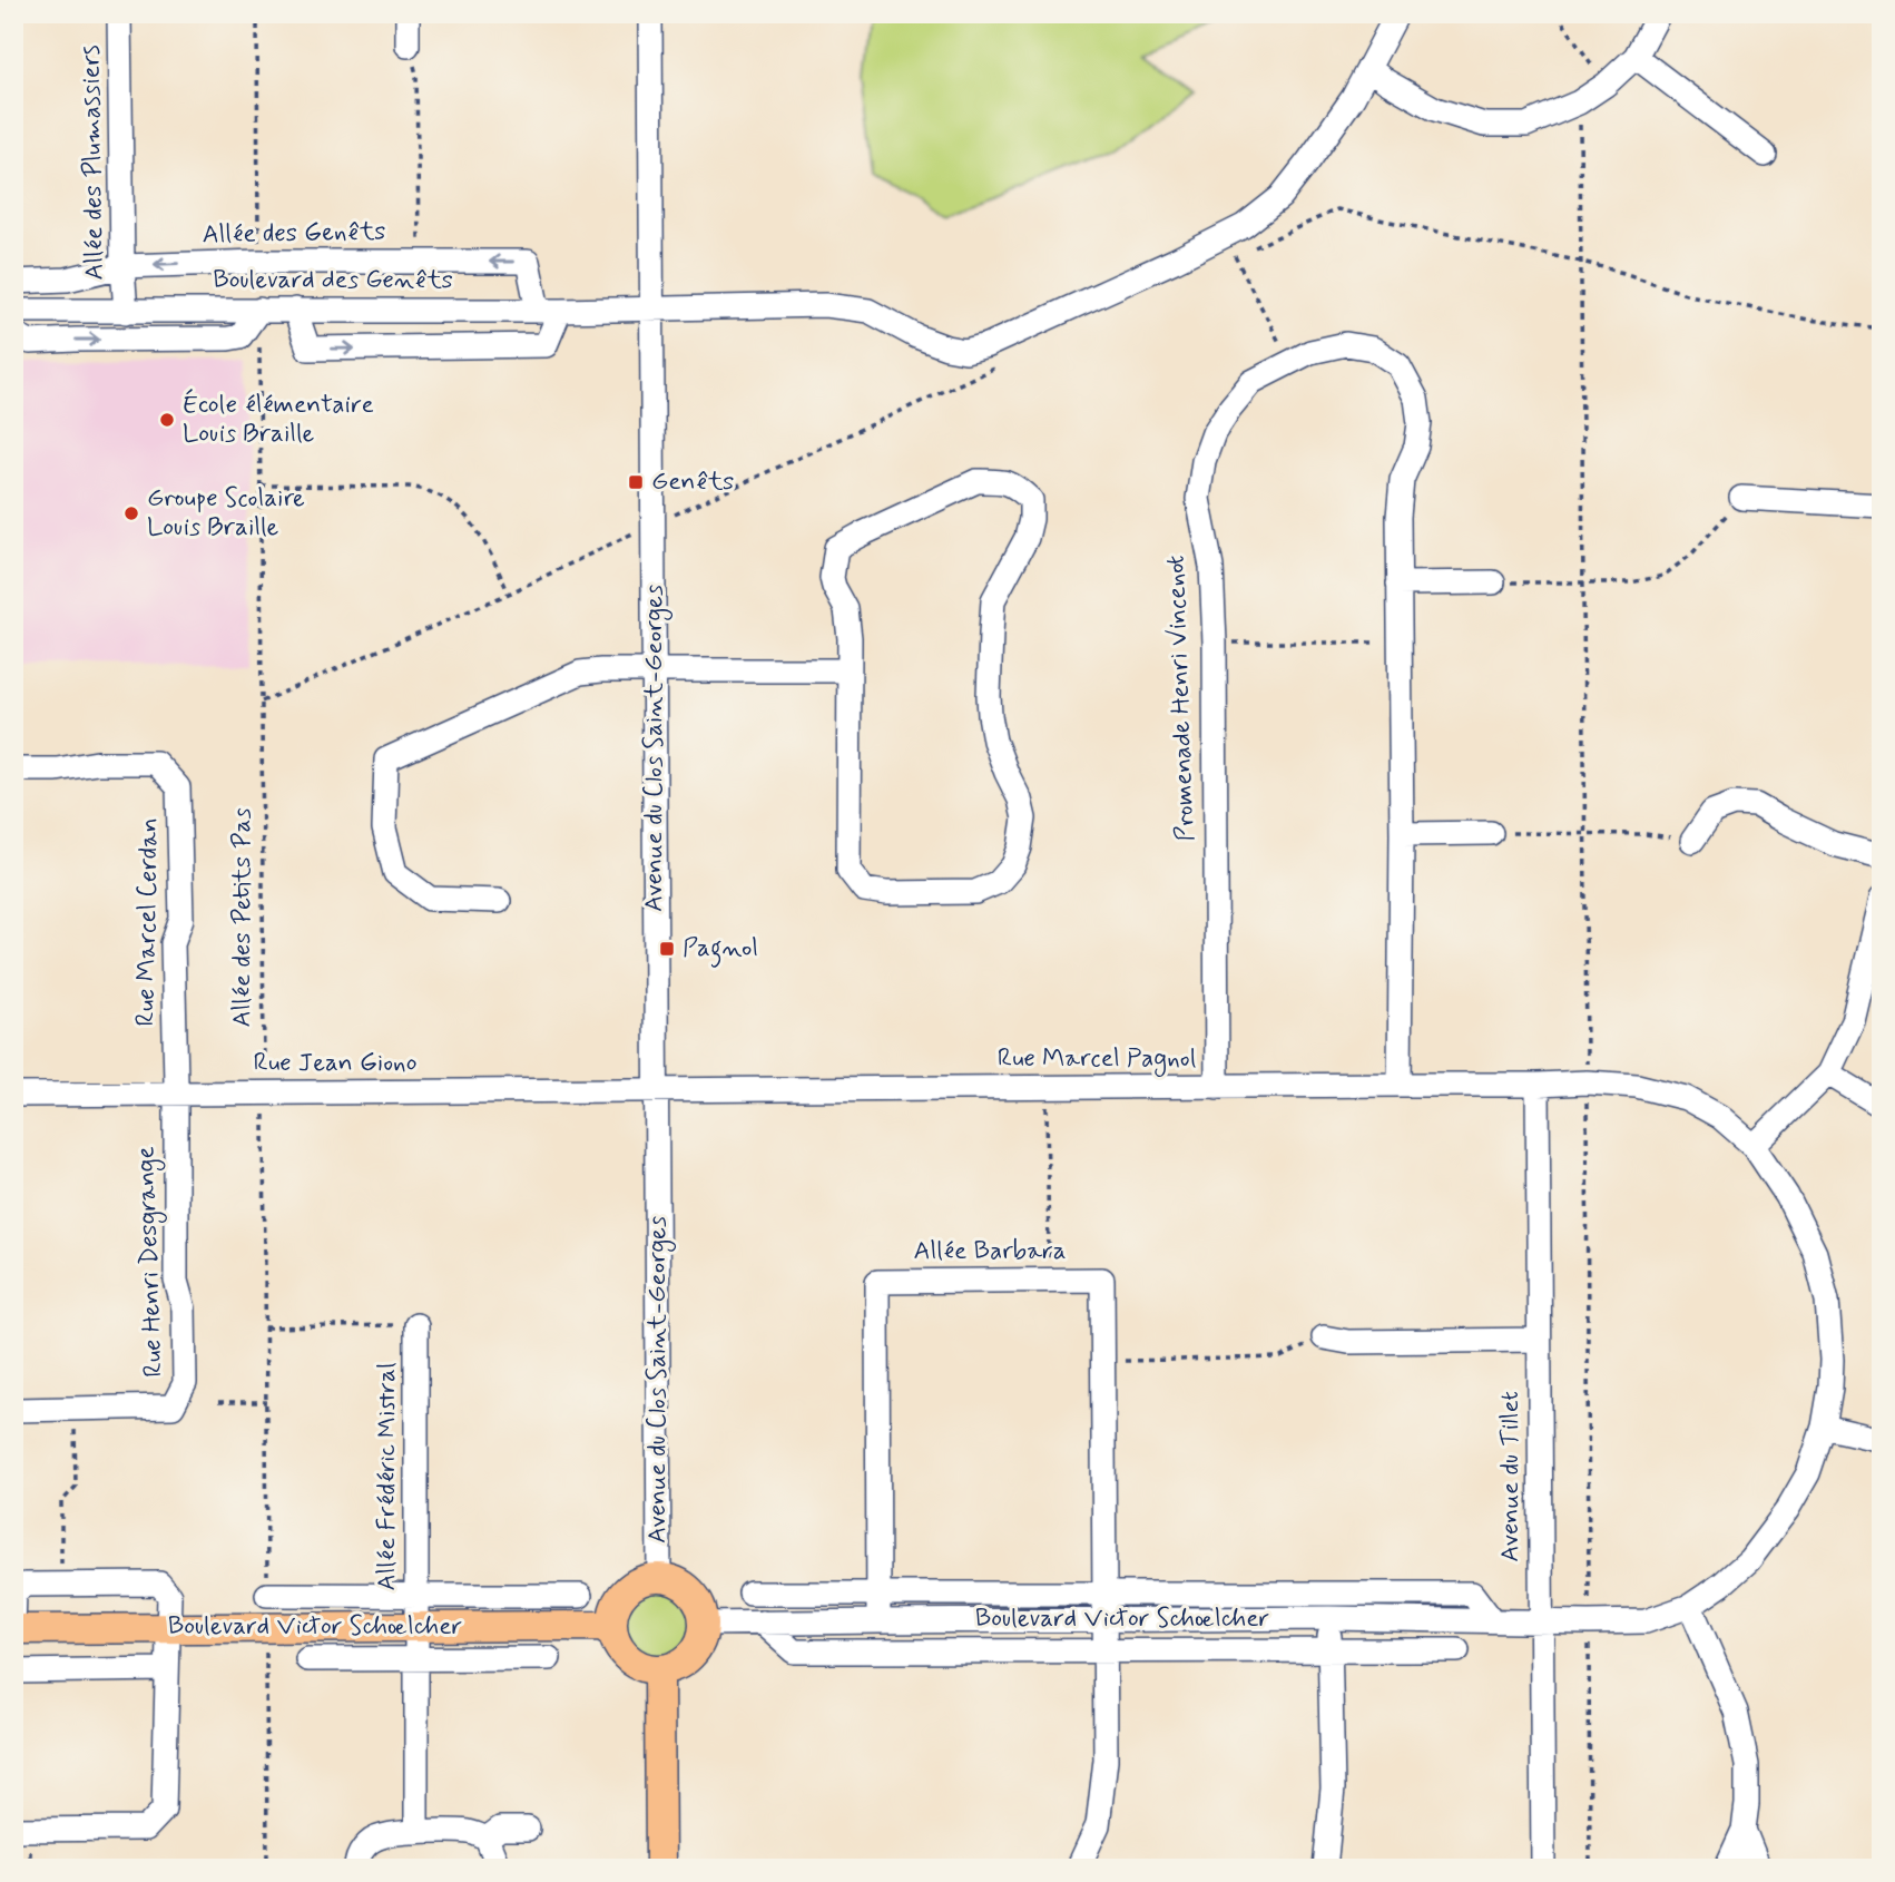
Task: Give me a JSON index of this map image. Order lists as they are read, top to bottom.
{
  "streets": {
    "main road": ["Boulevard Victor Schœlcher"],
    "street": [
      "Allée des Plumassiers",
      "Allée des Genêts",
      "Boulevard des Genêts",
      "Promenade Henri Vincenot",
      "Avenue du Clos Saint-Georges",
      "Rue Marcel Cerdan",
      "Rue Marcel Pagnol",
      "Rue Jean Giono",
      "Allée Barbara",
      "Rue Henri Desgrange",
      "Allée Frédéric Mistral",
      "Avenue du Tillet"
    ],
    "path": ["Allée des Petits Pas"]
  },
  "crossings": [
    ["Allée des Plumassiers", "Allée des Genêts"],
    ["Allée des Plumassiers", "Boulevard des Genêts"],
    ["Allée des Genêts", "Boulevard des Genêts"],
    ["Boulevard des Genêts", "Avenue du Clos Saint-Georges"],
    ["Boulevard des Genêts", "Allée des Petits Pas"],
    ["Promenade Henri Vincenot", "Rue Marcel Pagnol"],
    ["Avenue du Clos Saint-Georges", "Rue Marcel Pagnol"],
    ["Avenue du Clos Saint-Georges", "Rue Jean Giono"],
    ["Avenue du Clos Saint-Georges", "Boulevard Victor Schœlcher"],
    ["Allée des Petits Pas", "Rue Jean Giono"],
    ["Rue Marcel Cerdan", "Rue Jean Giono"],
    ["Rue Marcel Cerdan", "Rue Henri Desgrange"],
    ["Rue Marcel Pagnol", "Rue Jean Giono"],
    ["Rue Marcel Pagnol", "Avenue du Tillet"],
    ["Rue Marcel Pagnol", "Boulevard Victor Schœlcher"],
    ["Rue Jean Giono", "Rue Henri Desgrange"],
    ["Allée Barbara", "Boulevard Victor Schœlcher"],
    ["Allée Frédéric Mistral", "Boulevard Victor Schœlcher"],
    ["Avenue du Tillet", "Boulevard Victor Schœlcher"]
  ],
  "places": {
    "other": ["École élémentaire Louis Braille", "Groupe Scolaire Louis Braille"],
    "transit": ["Genêts", "Pagnol"]
  }
}
